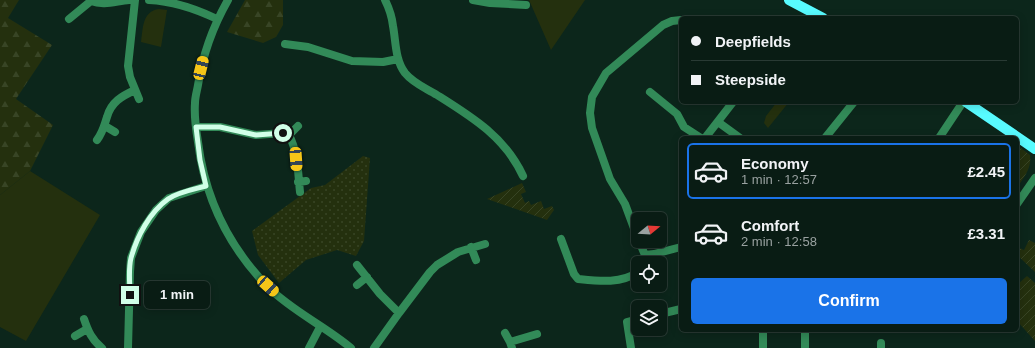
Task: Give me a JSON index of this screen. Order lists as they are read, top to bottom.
{
  "north": "right",
  "page": {
    "banner": ["Deepfields", "Steepside"],
    "list": [
      {
        "name": "Economy",
        "note": "1 min · 12:57",
        "value": "£2.45"
      },
      {
        "name": "Comfort",
        "note": "2 min · 12:58",
        "value": "£3.31"
      }
    ],
    "buttons": "Confirm",
    "bubble": "1 min"
  }
}
